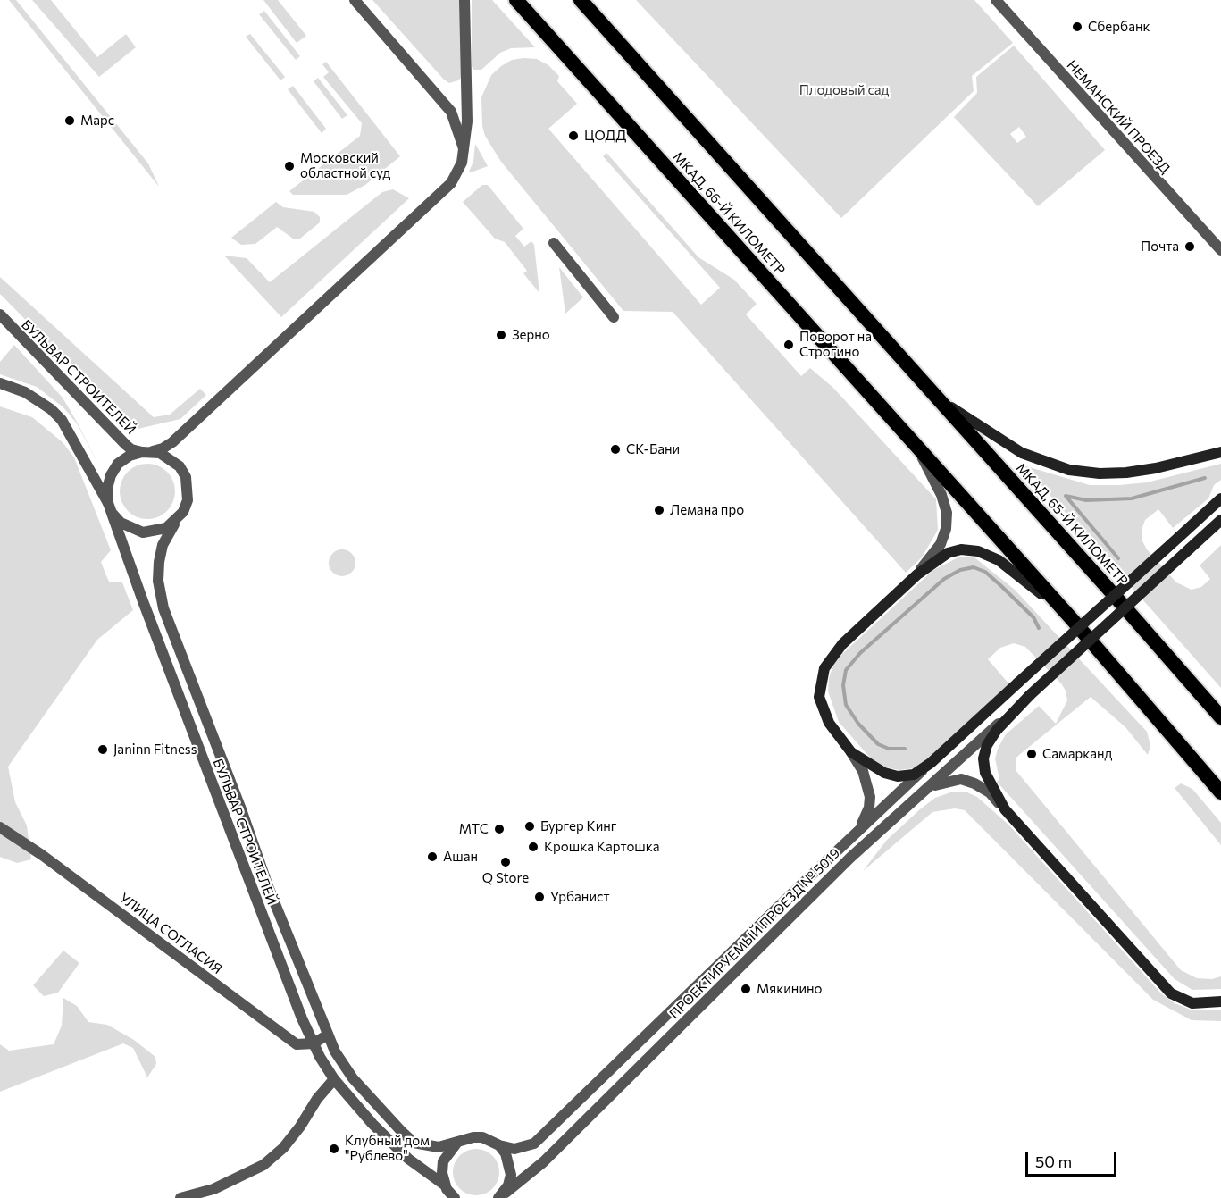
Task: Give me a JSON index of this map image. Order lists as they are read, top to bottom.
{
  "streets": {
    "highway": ["МКАД, 66-Й КИЛОМЕТР", "МКАД, 65-Й КИЛОМЕТР"],
    "main road": ["ПРОЕКТИРУЕМЫЙ ПРОЕЗД № 5019"],
    "street": ["НЕМАНСКИЙ ПРОЕЗД", "БУЛЬВАР СТРОИТЕЛЕЙ", "УЛИЦА СОГЛАСИЯ"]
  },
  "crossings": [
    ["БУЛЬВАР СТРОИТЕЛЕЙ", "УЛИЦА СОГЛАСИЯ"],
    ["БУЛЬВАР СТРОИТЕЛЕЙ", "ПРОЕКТИРУЕМЫЙ ПРОЕЗД № 5019"]
  ],
  "parks": ["Плодовый сад"],
  "places": [
    "Сбербанк",
    "Марс",
    "ЦОДД",
    "Московский областной суд",
    "Почта",
    "Зерно",
    "Поворот на Строгино",
    "СК-Бани",
    "Лемана про",
    "Janinn Fitness",
    "Самарканд",
    "Бургер Кинг",
    "МТС",
    "Крошка Картошка",
    "Ашан",
    "Q Store",
    "Урбанист",
    "Мякинино",
    "Клубный дом \"Рублево\""
  ],
  "scale_bar": "50 m"
}
